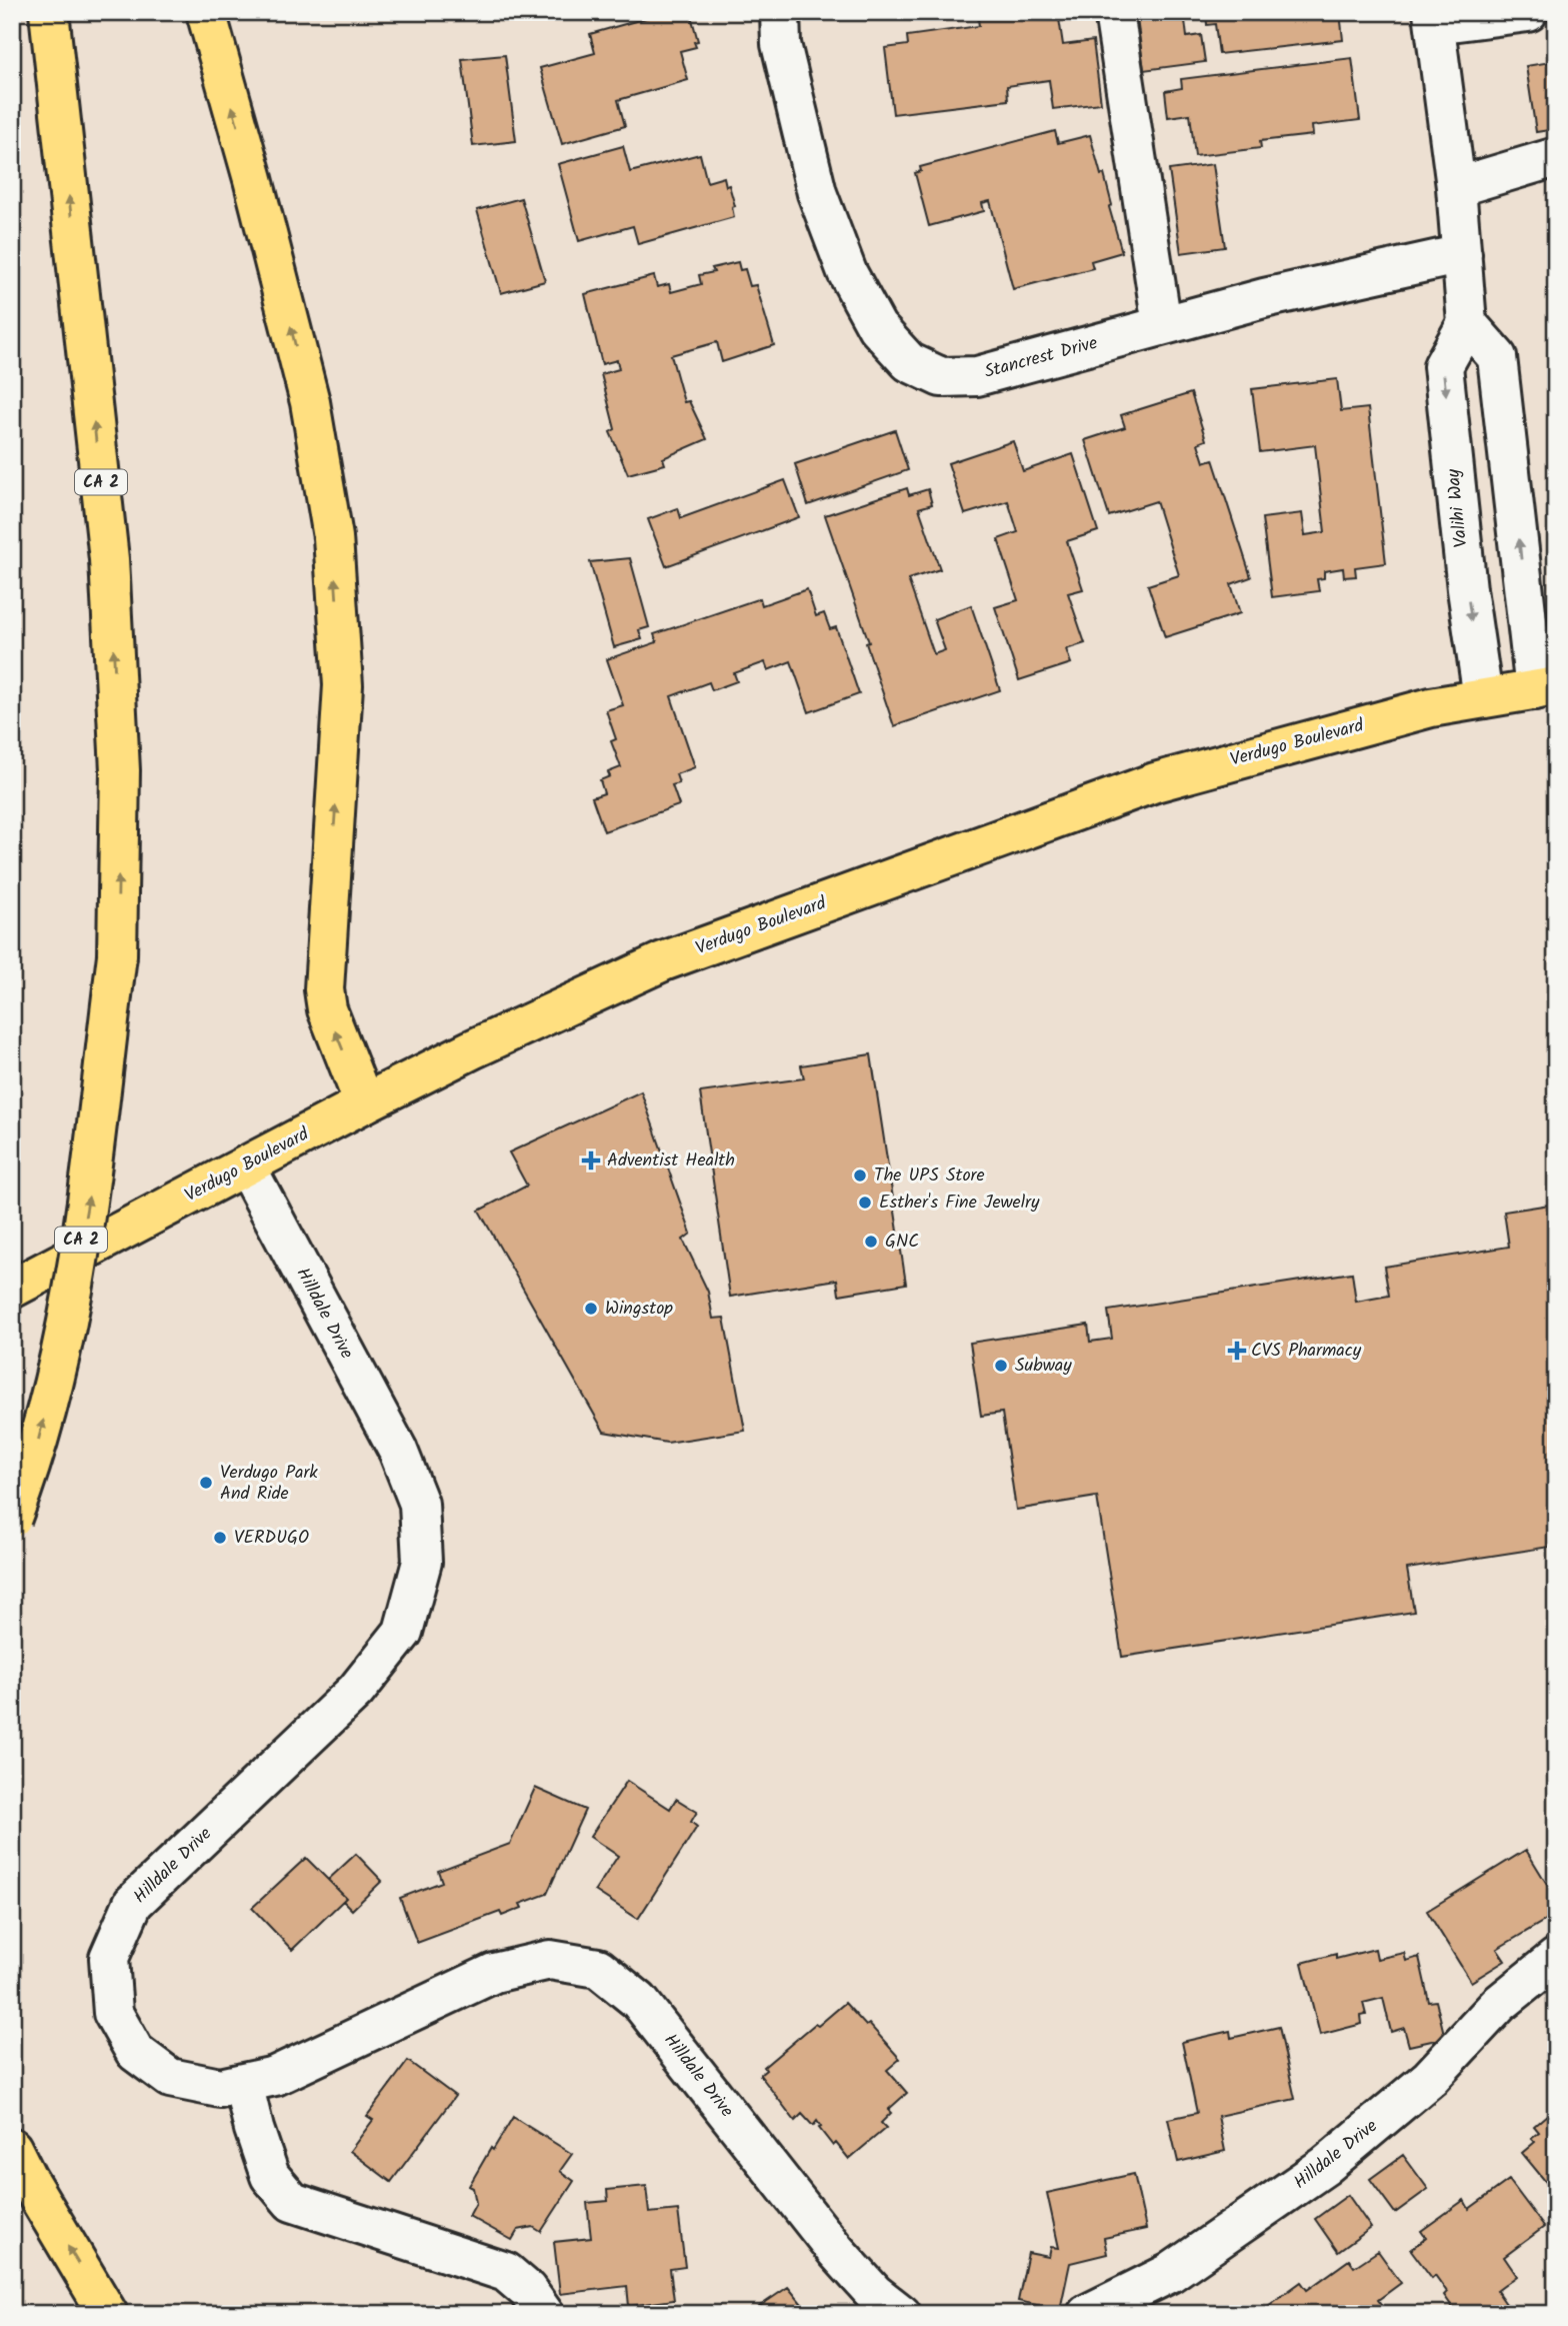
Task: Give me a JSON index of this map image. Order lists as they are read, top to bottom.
{
  "streets": {
    "main road": ["CA 2", "Verdugo Boulevard"],
    "street": ["Stancrest Drive", "Valihi Way", "Hilldale Drive"]
  },
  "crossings": [
    ["Valihi Way", "Verdugo Boulevard"],
    ["Verdugo Boulevard", "Hilldale Drive"]
  ],
  "places": {
    "health": ["Adventist Health", "CVS Pharmacy"],
    "other": [
      "The UPS Store",
      "Esther's Fine Jewelry",
      "GNC",
      "Wingstop",
      "Subway",
      "Verdugo Park And Ride",
      "VERDUGO"
    ]
  }
}
